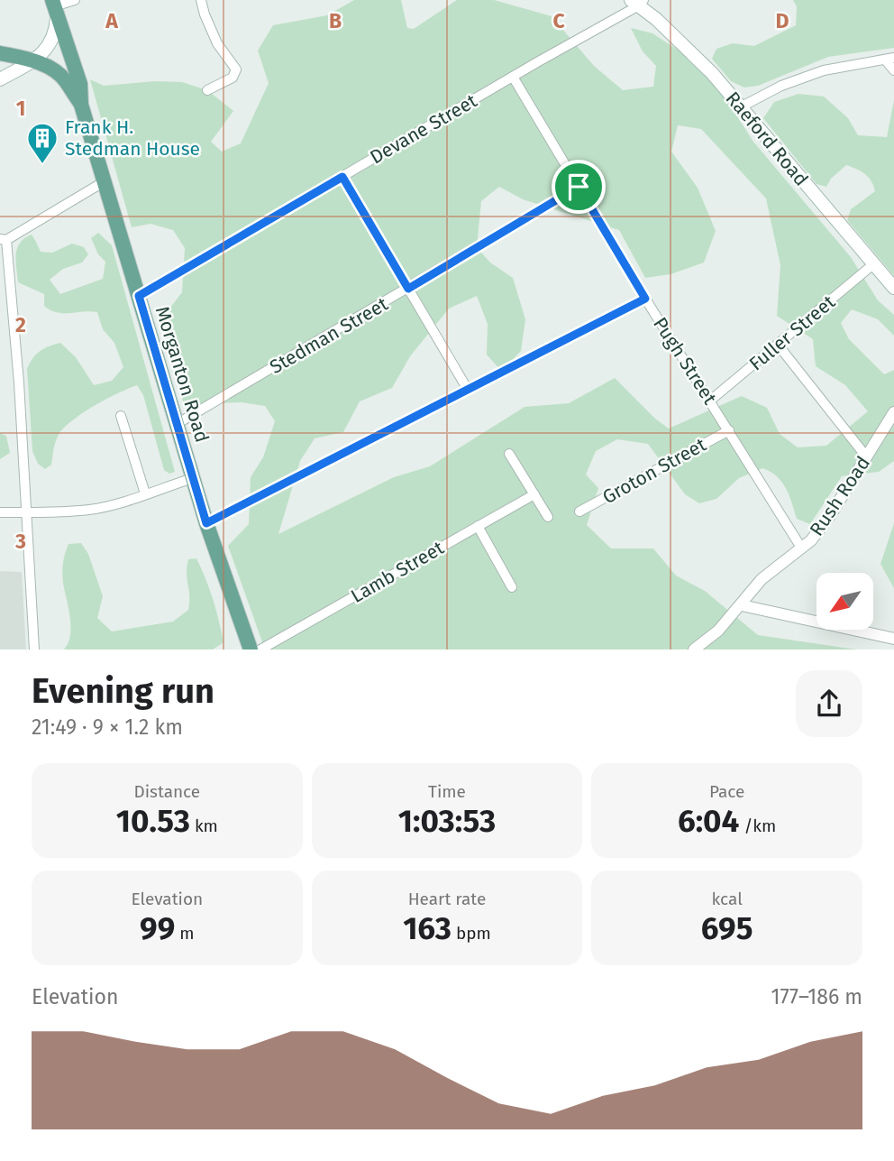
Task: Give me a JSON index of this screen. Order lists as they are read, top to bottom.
{
  "streets": {
    "main road": ["Raeford Road", "Morganton Road"],
    "street": [
      "Devane Street",
      "Fuller Street",
      "Stedman Street",
      "Pugh Street",
      "Groton Street",
      "Rush Road",
      "Lamb Street"
    ]
  },
  "crossings": [
    ["Devane Street", "Raeford Road"],
    ["Devane Street", "Pugh Street"],
    ["Devane Street", "Morganton Road"],
    ["Raeford Road", "Fuller Street"],
    ["Fuller Street", "Pugh Street"],
    ["Stedman Street", "Pugh Street"],
    ["Stedman Street", "Morganton Road"],
    ["Pugh Street", "Groton Street"],
    ["Pugh Street", "Rush Road"]
  ],
  "places": {
    "building": ["Frank H. Stedman House"]
  },
  "north": "bottom left",
  "page": {
    "heading": ["Evening run", "21:49 · 9 × 1.2 km"],
    "stats": [
      ["Distance", "10.53 km"],
      ["Time", "1:03:53"],
      ["Pace", "6:04 /km"],
      ["Elevation", "99 m"],
      ["Heart rate", "163 bpm"],
      ["kcal", "695"]
    ],
    "chart": ["Elevation", "177–186 m"]
  },
  "grid": {
    "columns": [
      "A",
      "B",
      "C",
      "D"
    ],
    "rows": ["1", "2", "3"]
  }
}
